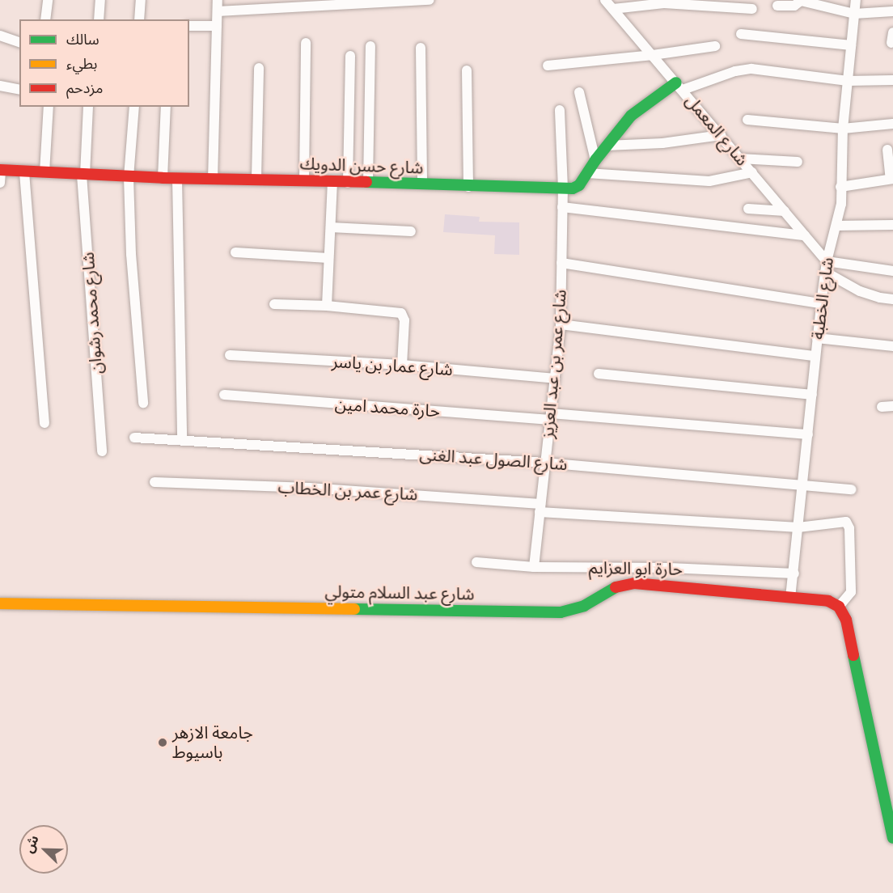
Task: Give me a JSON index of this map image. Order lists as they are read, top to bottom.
{
  "streets": {
    "street": [
      "شارع المعمل",
      "شارع حسن الدويك",
      "شارع الخطبة",
      "شارع محمد رشوان",
      "شارع عمر بن عبد العزيز",
      "شارع عمار بن ياسر",
      "حارة محمد امين",
      "شارع الصول عبد الغنى",
      "شارع عمر بن الخطاب",
      "حارة ابو العزايم",
      "شارع عبد السلام متولي"
    ]
  },
  "crossings": [
    ["شارع المعمل", "شارع حسن الدويك"],
    ["شارع المعمل", "شارع الخطبة"],
    ["شارع حسن الدويك", "شارع محمد رشوان"],
    ["شارع حسن الدويك", "شارع عمر بن عبد العزيز"],
    ["شارع الخطبة", "حارة محمد امين"],
    ["شارع الخطبة", "شارع الصول عبد الغنى"],
    ["شارع الخطبة", "شارع عمر بن الخطاب"],
    ["شارع الخطبة", "حارة ابو العزايم"],
    ["شارع الخطبة", "شارع عبد السلام متولي"],
    ["شارع عمر بن عبد العزيز", "شارع عمار بن ياسر"],
    ["شارع عمر بن عبد العزيز", "حارة محمد امين"],
    ["شارع عمر بن عبد العزيز", "شارع الصول عبد الغنى"],
    ["شارع عمر بن عبد العزيز", "شارع عمر بن الخطاب"],
    ["شارع عمر بن عبد العزيز", "حارة ابو العزايم"],
    ["شارع عمر بن الخطاب", "شارع عبد السلام متولي"]
  ],
  "places": ["جامعة الازهر باسيوط"],
  "legend": ["سالك", "بطيء", "مزدحم"],
  "north": "top left"
}
